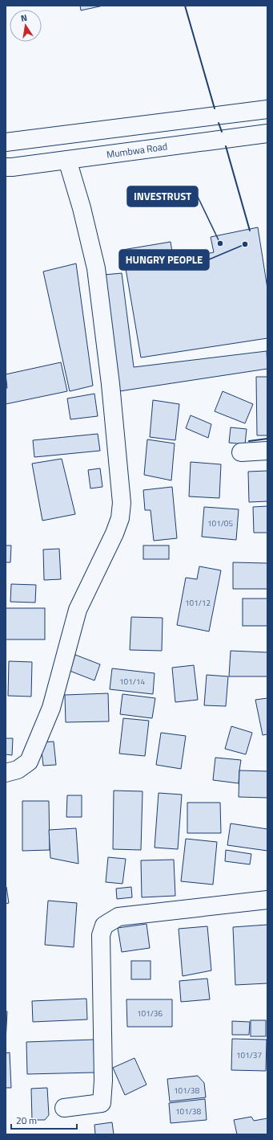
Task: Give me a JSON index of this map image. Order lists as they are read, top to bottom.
{
  "streets": {
    "street": ["Mumbwa Road"]
  },
  "places": ["INVESTRUST", "HUNGRY PEOPLE"],
  "house_numbers": [
    "101/05",
    "101/12",
    "101/14",
    "101/36",
    "101/37",
    "101/38",
    "101/38"
  ],
  "scale_bar": "20 m",
  "north": "top"
}
